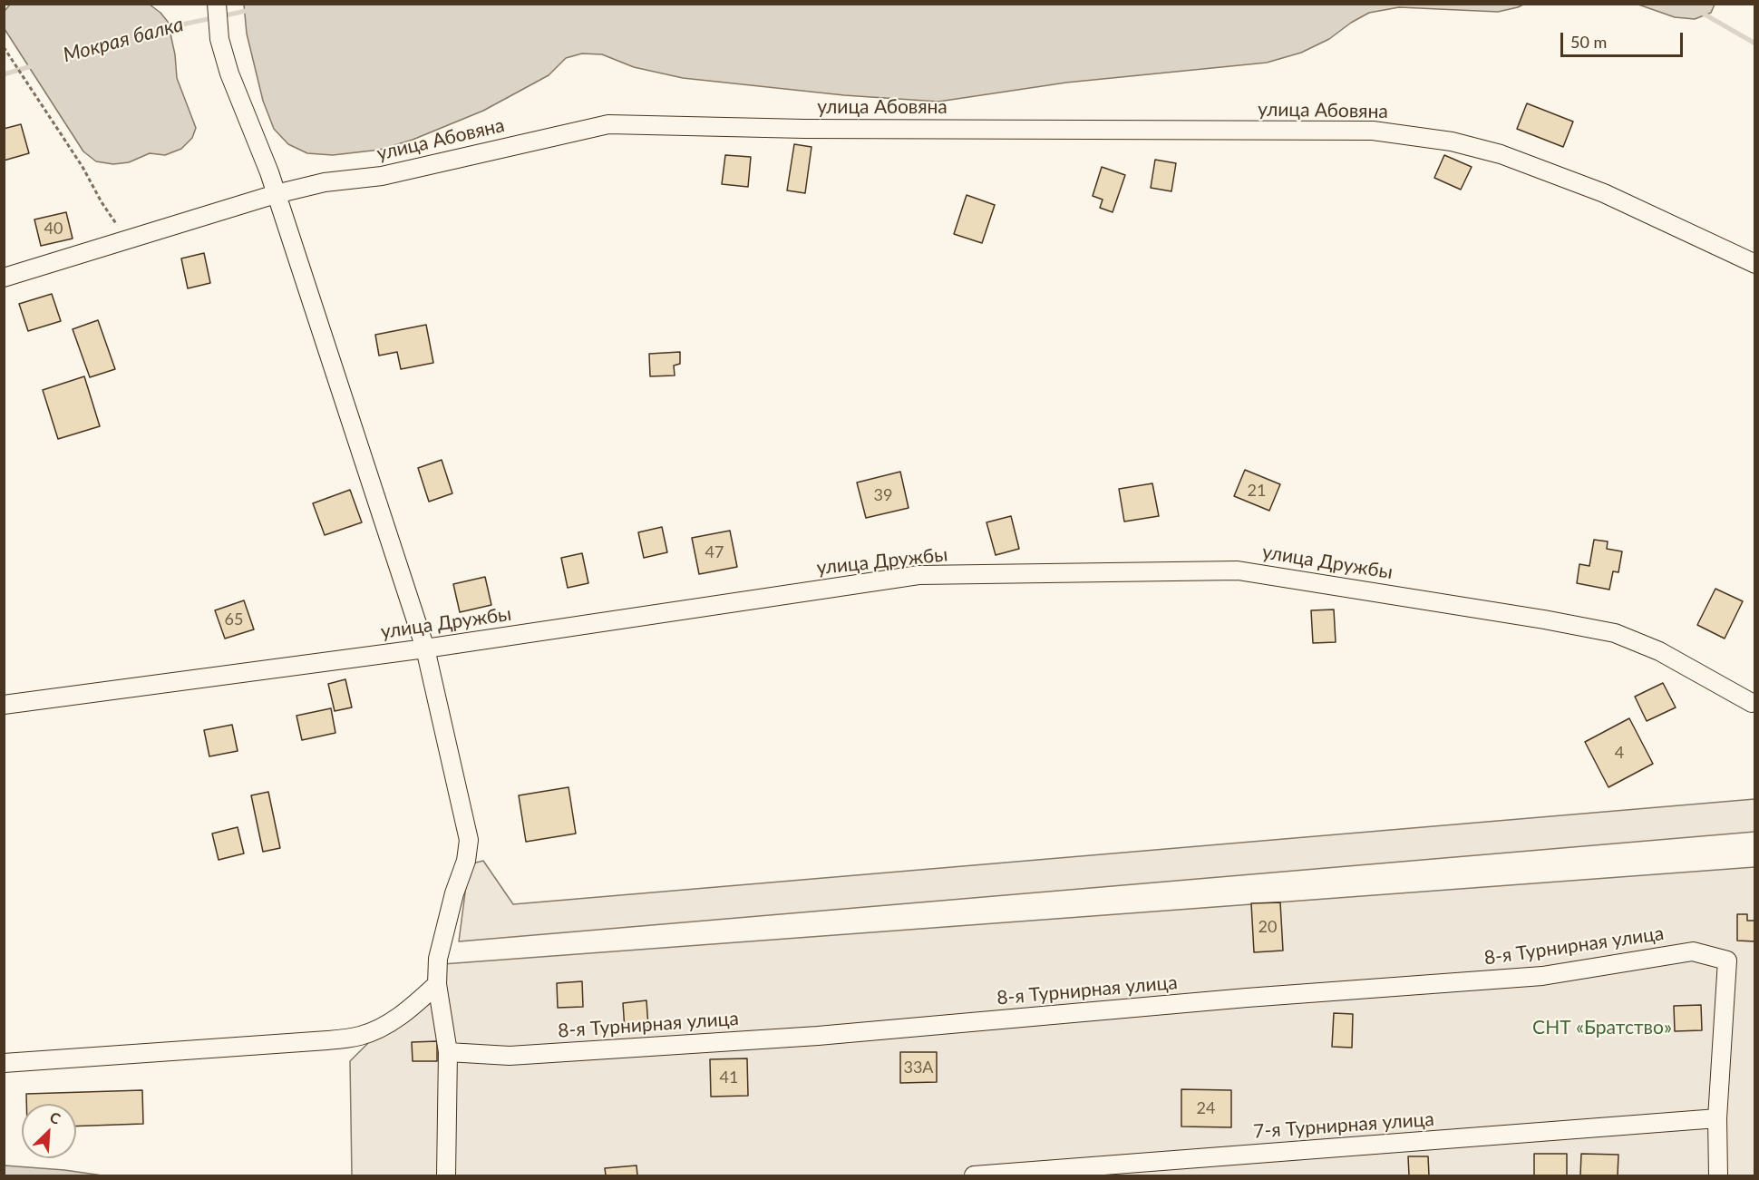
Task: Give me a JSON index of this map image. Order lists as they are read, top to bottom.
{
  "streets": {
    "street": [
      "улица Абовяна",
      "улица Дружбы",
      "8-я Турнирная улица",
      "7-я Турнирная улица"
    ]
  },
  "crossings": [
    ["8-я Турнирная улица", "7-я Турнирная улица"]
  ],
  "water": ["Мокрая балка"],
  "parks": ["СНТ «Братство»"],
  "house_numbers": [
    "40",
    "21",
    "39",
    "47",
    "65",
    "4",
    "20",
    "33А",
    "41",
    "24"
  ],
  "scale_bar": "50 m",
  "north": "top right"
}
